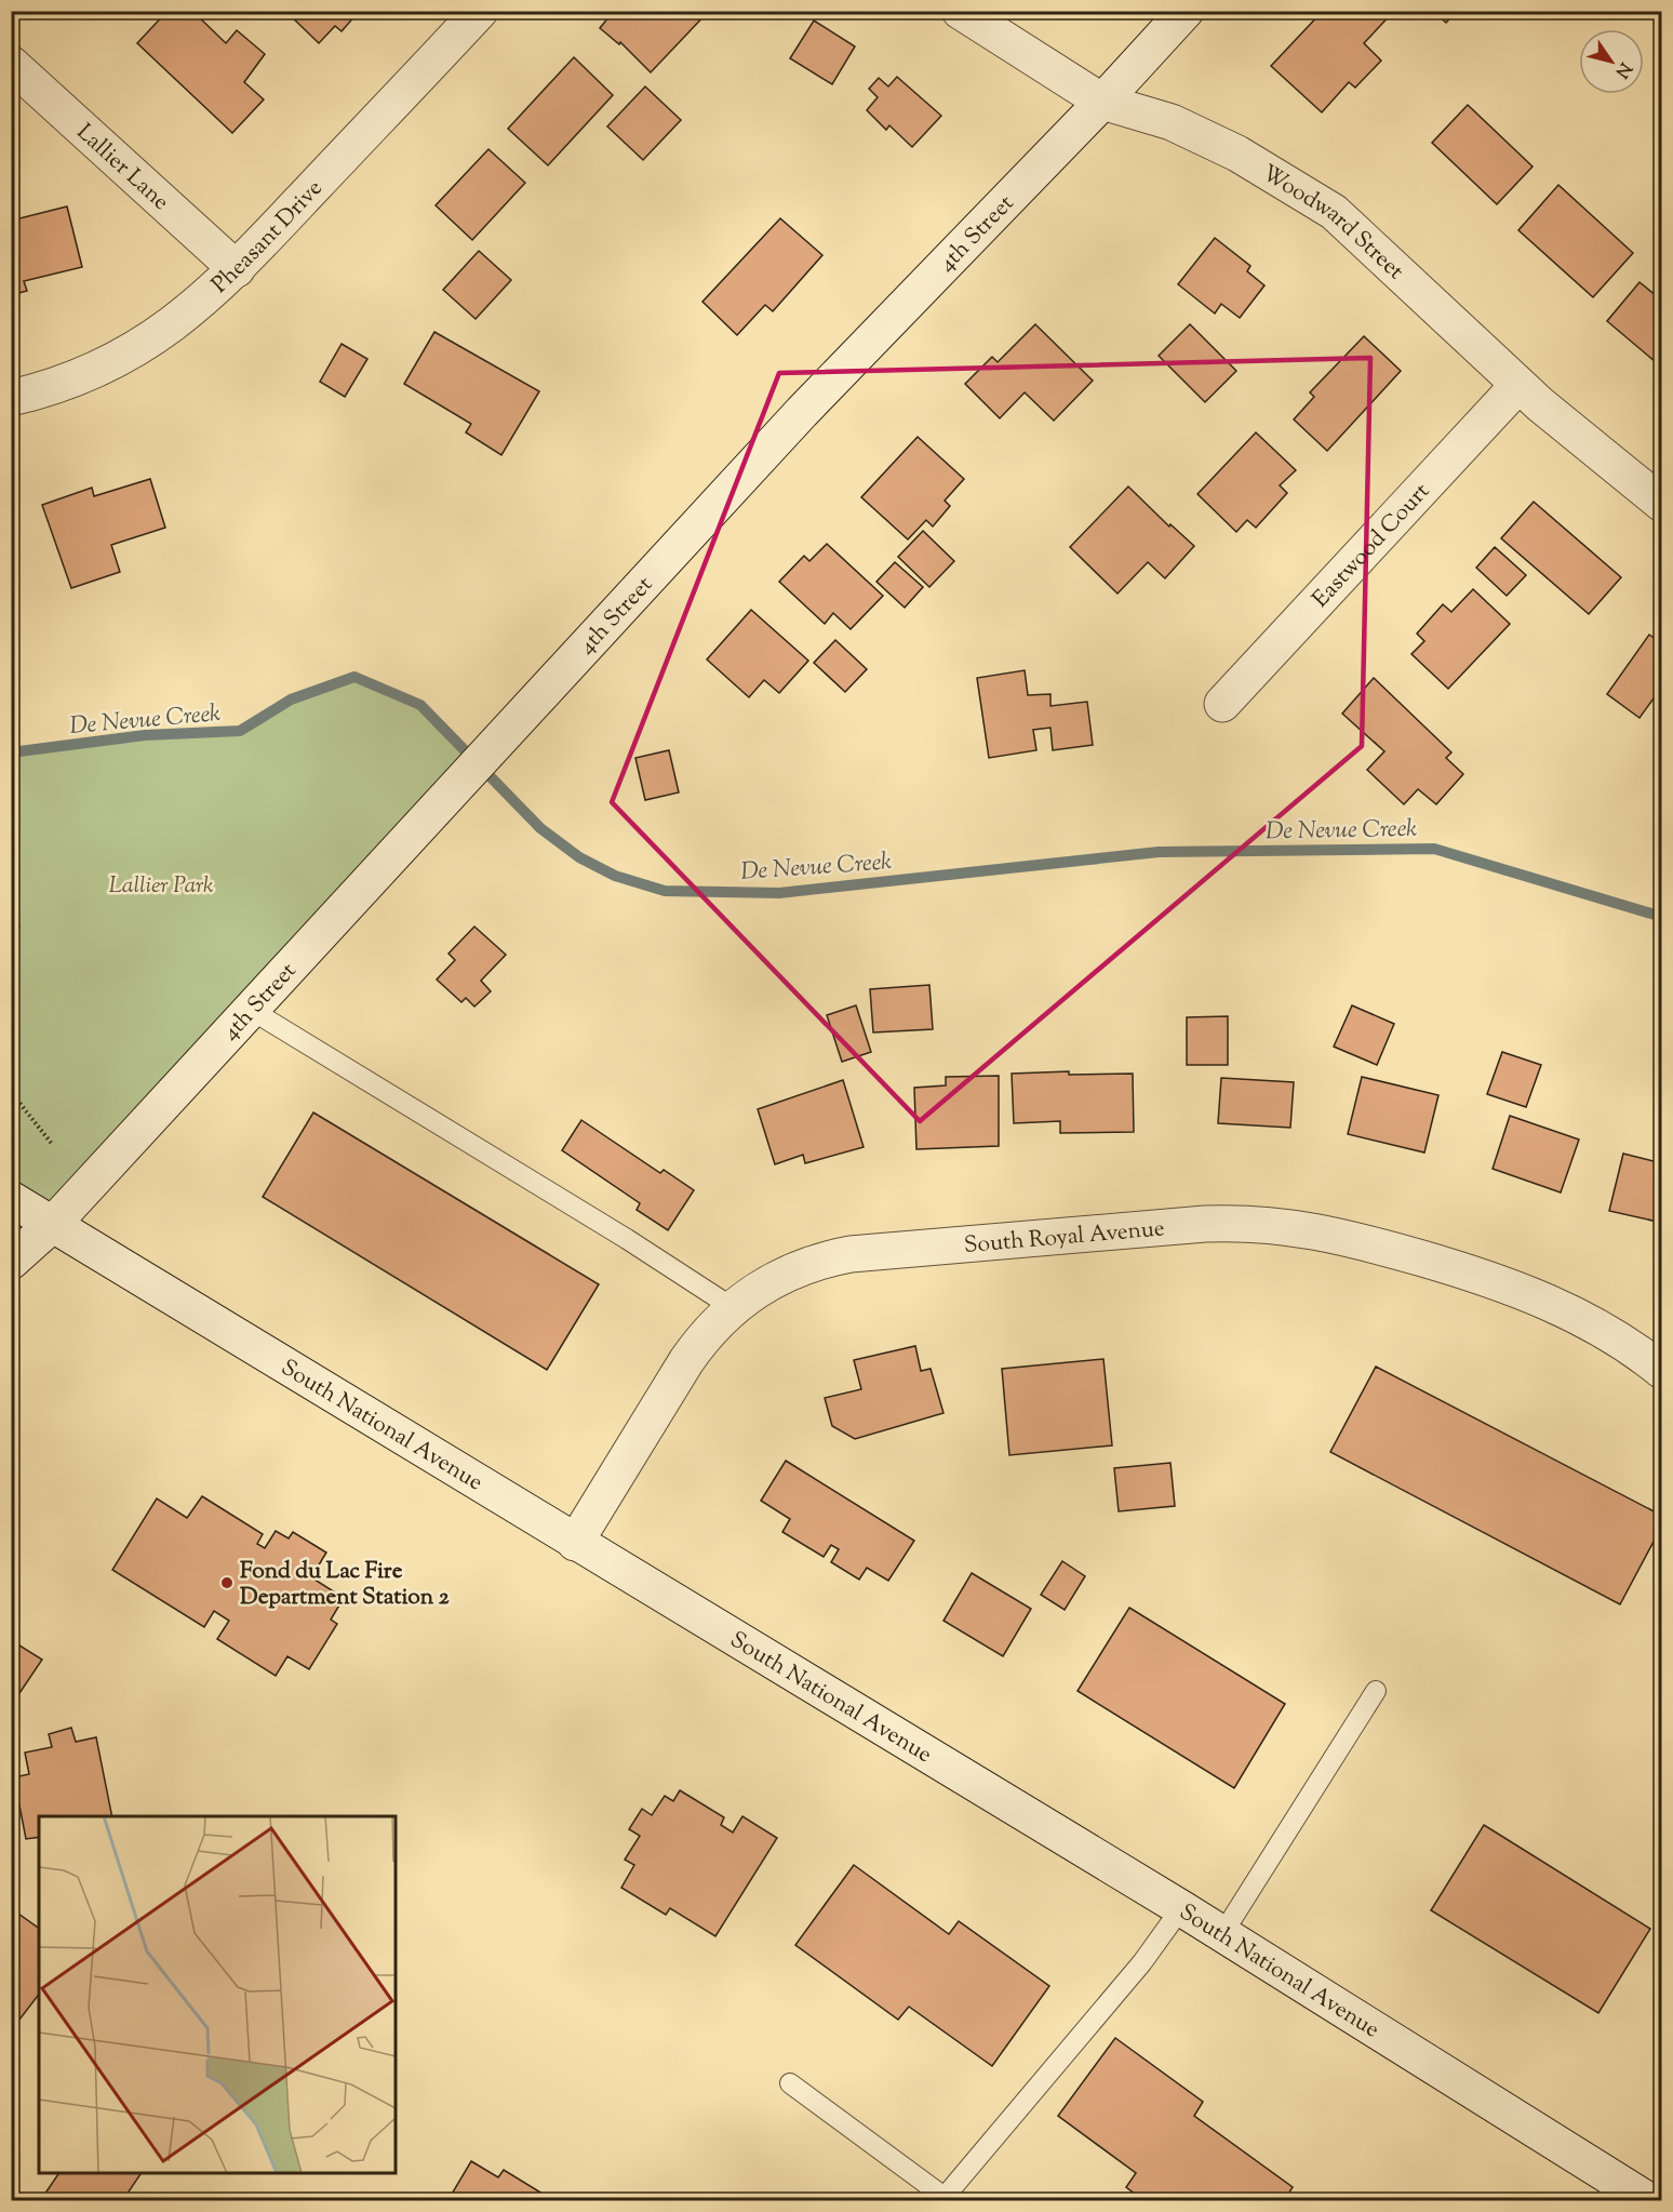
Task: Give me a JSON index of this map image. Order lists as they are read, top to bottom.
{
  "streets": {
    "street": [
      "Lallier Lane",
      "Woodward Street",
      "4th Street",
      "Pheasant Drive",
      "Eastwood Court",
      "South Royal Avenue",
      "South National Avenue"
    ]
  },
  "crossings": [
    ["Lallier Lane", "Pheasant Drive"],
    ["Woodward Street", "4th Street"],
    ["Woodward Street", "Eastwood Court"],
    ["4th Street", "South National Avenue"],
    ["South Royal Avenue", "South National Avenue"]
  ],
  "water": ["De Nevue Creek"],
  "parks": ["Lallier Park"],
  "places": ["Fond du Lac Fire Department Station 2"],
  "north": "bottom right"
}
